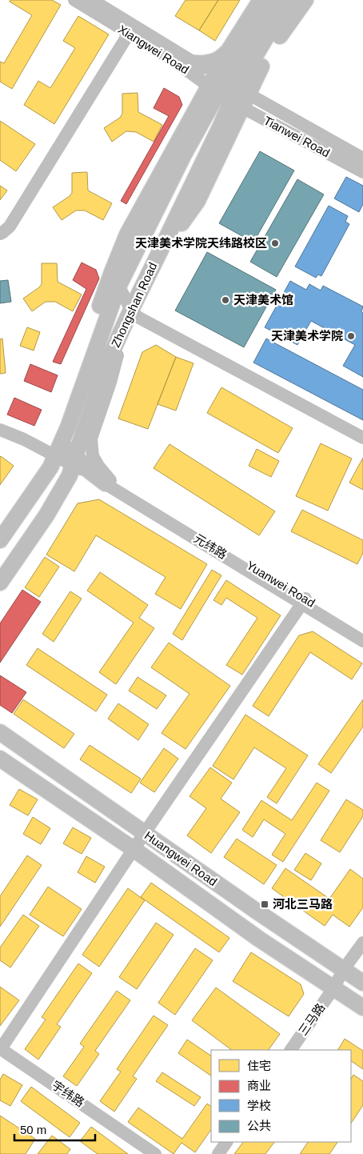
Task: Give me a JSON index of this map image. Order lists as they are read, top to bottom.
{
  "streets": {
    "main road": ["Zhongshan Road", "Huangwei Road"],
    "street": [
      "Xiangwei Road",
      "Tianwei Road",
      "元纬路",
      "Yuanwei Road",
      "三马路",
      "宇纬路"
    ]
  },
  "crossings": [
    ["Xiangwei Road", "Tianwei Road"],
    ["Xiangwei Road", "Zhongshan Road"],
    ["Tianwei Road", "Zhongshan Road"],
    ["元纬路", "Yuanwei Road"],
    ["Huangwei Road", "三马路"]
  ],
  "places": {
    "other": ["天津美术学院天纬路校区", "天津美术馆", "天津美术学院"],
    "transit": ["河北三马路"]
  },
  "legend": [
    "住宅",
    "商业",
    "学校",
    "公共"
  ],
  "scale_bar": "50 m"
}
